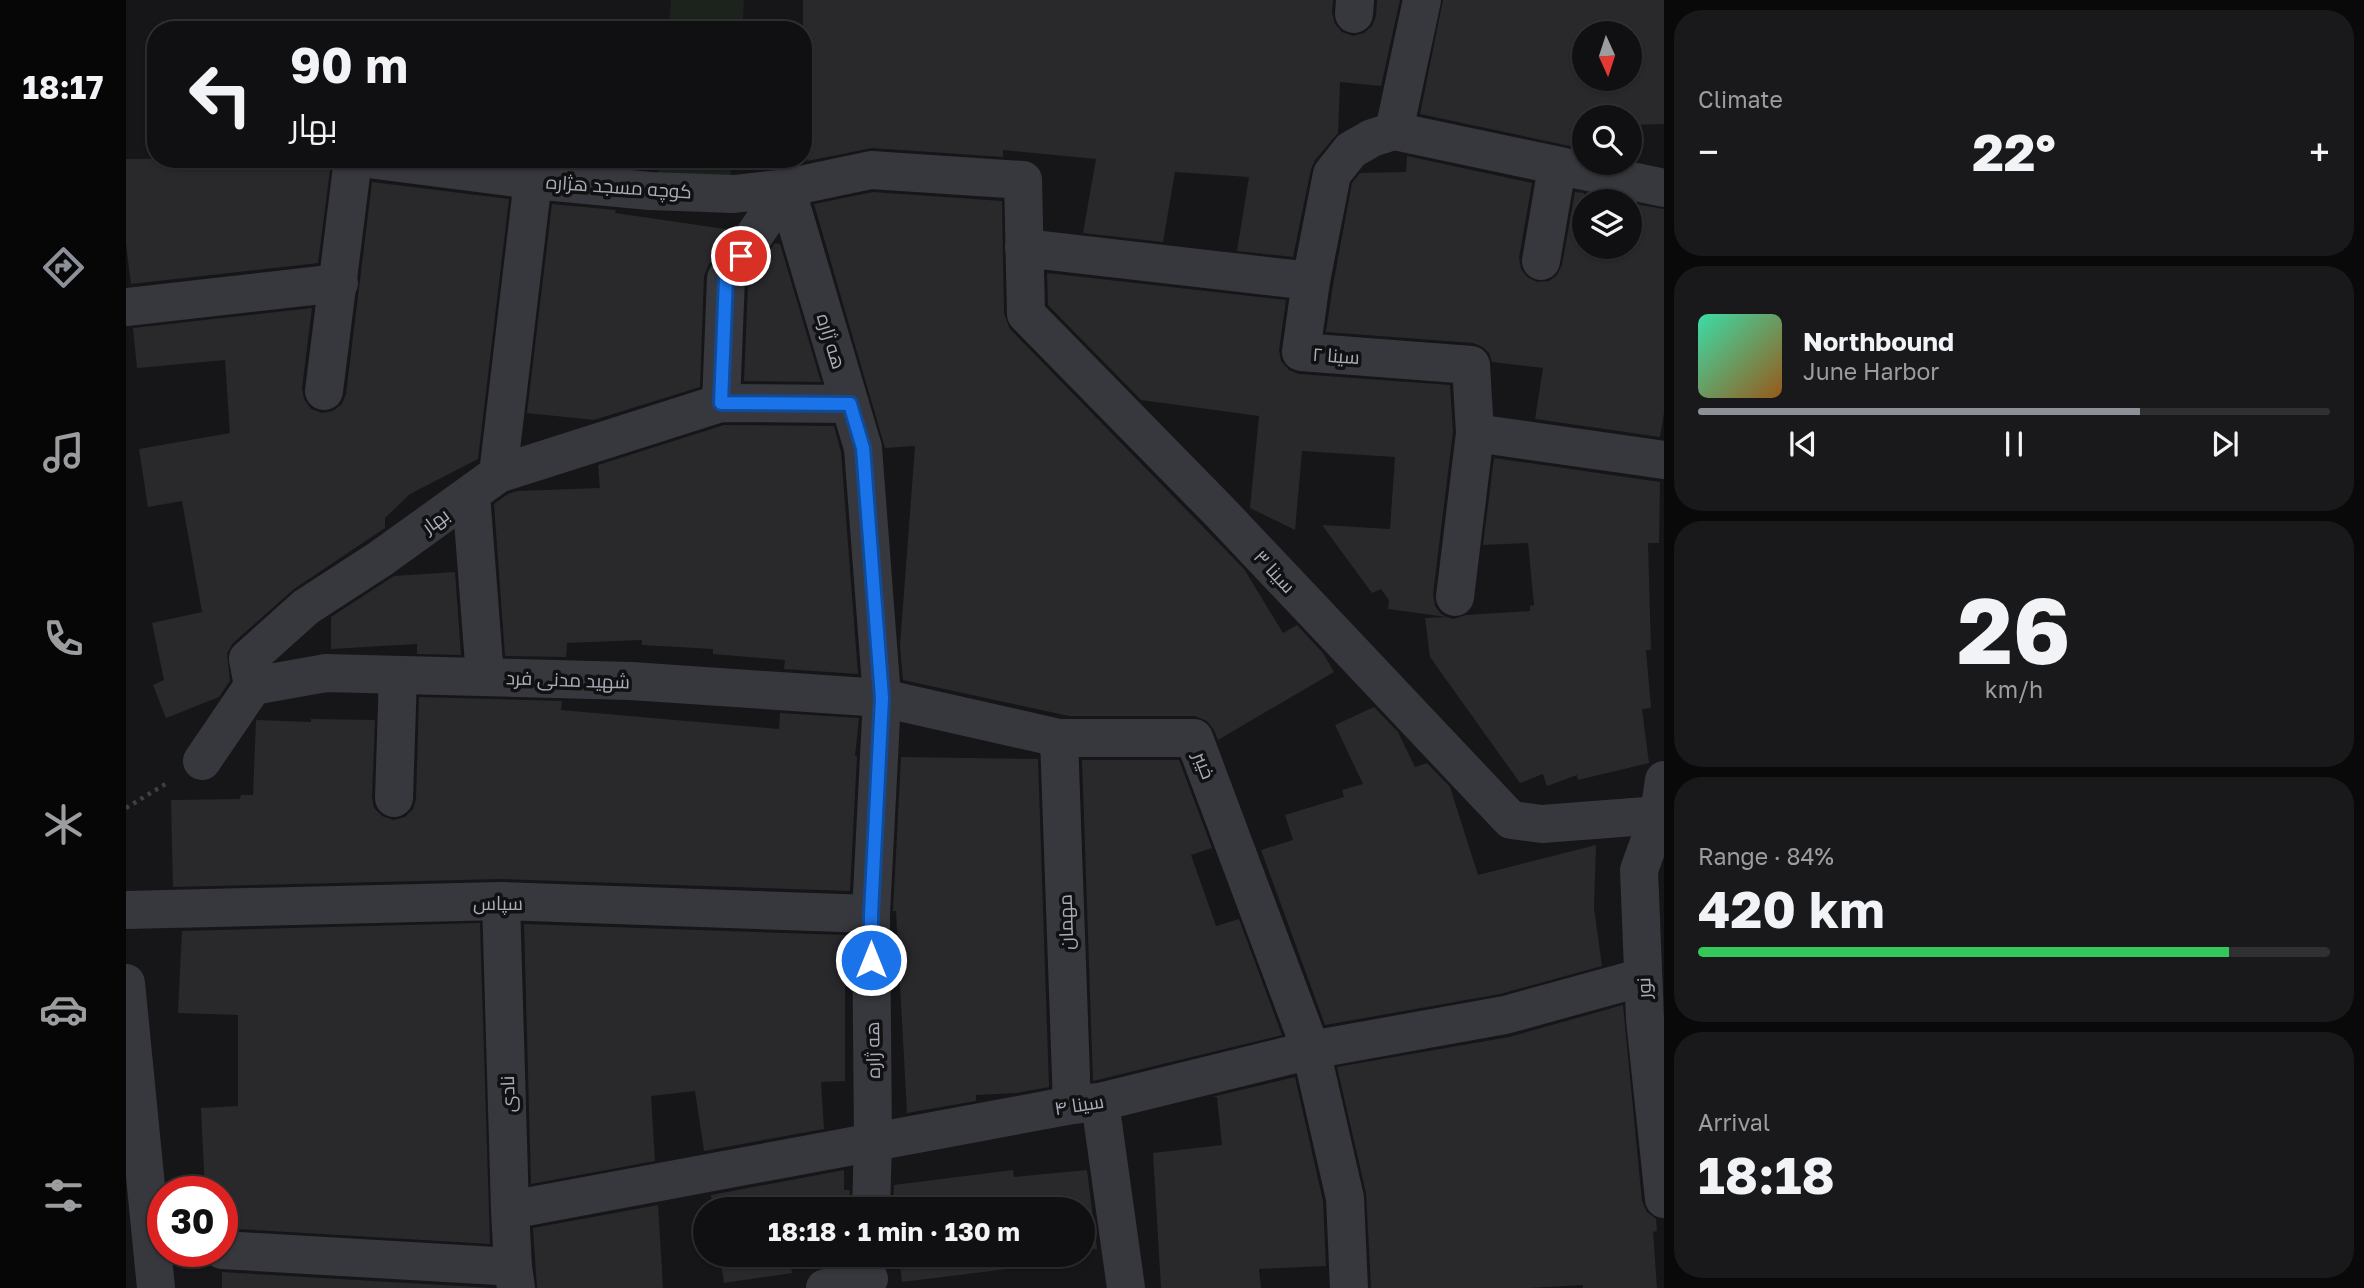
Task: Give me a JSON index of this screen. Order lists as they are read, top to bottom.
{
  "streets": {
    "street": [
      "کوچه مسجد هژاره",
      "هه ژاره",
      "سینا ۲",
      "بهار",
      "سینا ۳",
      "شهید مدنی فرد",
      "خیبر",
      "سپاس",
      "مهمان",
      "نور",
      "نادی",
      "سینا ۴"
    ]
  },
  "crossings": [
    ["کوچه مسجد هژاره", "هه ژاره"],
    ["کوچه مسجد هژاره", "سینا ۳"],
    ["هه ژاره", "بهار"],
    ["هه ژاره", "شهید مدنی فرد"],
    ["هه ژاره", "خیبر"],
    ["هه ژاره", "سپاس"],
    ["هه ژاره", "سینا ۴"],
    ["بهار", "شهید مدنی فرد"],
    ["سینا ۳", "نور"],
    ["شهید مدنی فرد", "خیبر"],
    ["خیبر", "مهمان"],
    ["خیبر", "سینا ۴"],
    ["سپاس", "نادی"],
    ["مهمان", "سینا ۴"],
    ["نور", "سینا ۴"],
    ["نادی", "سینا ۴"]
  ],
  "north": "bottom",
  "page": {
    "tabs": "18:17",
    "tile": [
      "Climate",
      ["26", "km/h"],
      ["Range · 84%", "420 km"],
      ["Arrival", "18:18"]
    ],
    "turn": ["90 m", "بهار"],
    "heat": ["−", "22°", "+"],
    "song": ["Northbound", "June Harbor"],
    "limit": "30",
    "trip": "18:18 · 1 min · 130 m"
  }
}
